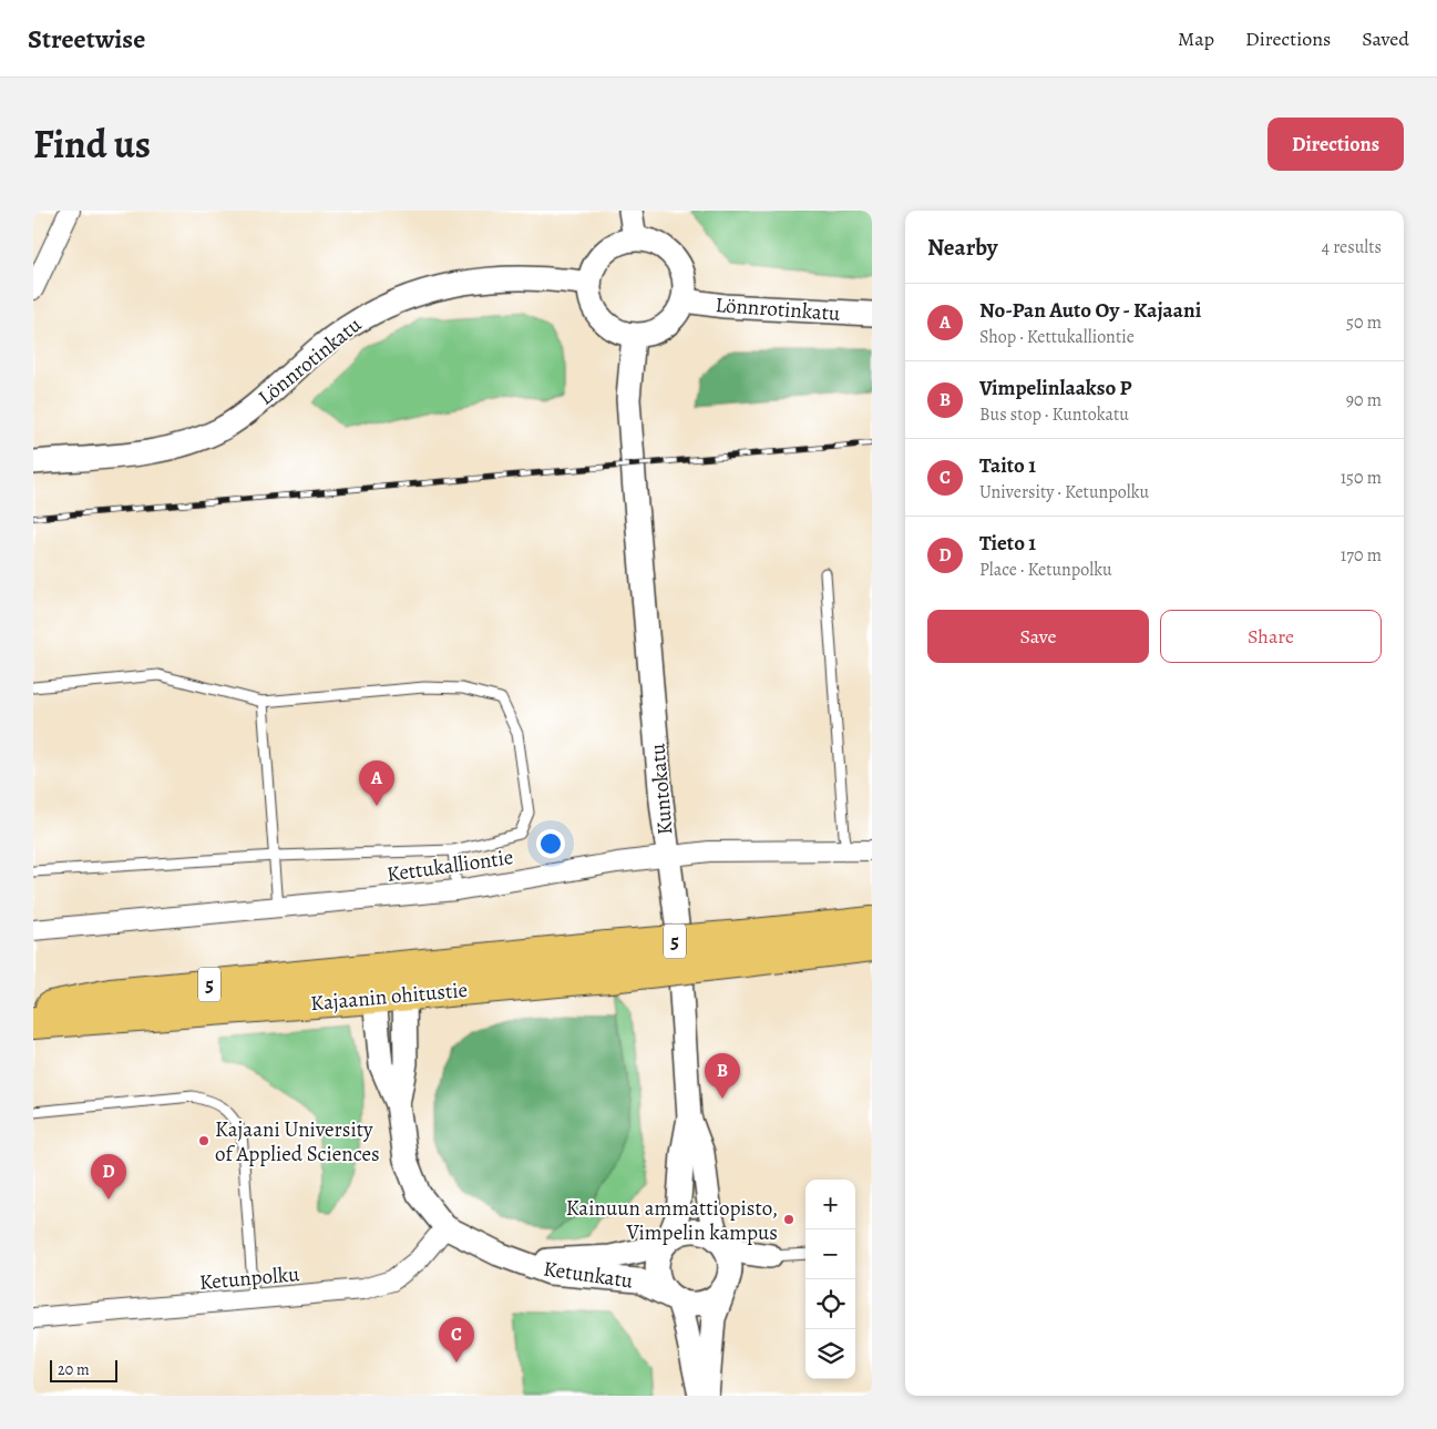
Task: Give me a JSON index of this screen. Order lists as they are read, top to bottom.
{
  "streets": {
    "highway": ["5", "Kajaanin ohitustie"],
    "street": [
      "Lönnrotinkatu",
      "Kuntokatu",
      "Kettukalliontie",
      "Ketunkatu",
      "Ketunpolku"
    ]
  },
  "crossings": [
    ["Lönnrotinkatu", "Kuntokatu"],
    ["Kuntokatu", "Kettukalliontie"],
    ["Kuntokatu", "Ketunkatu"],
    ["5", "Kajaanin ohitustie"],
    ["Kajaanin ohitustie", "Ketunkatu"],
    ["Ketunkatu", "Ketunpolku"]
  ],
  "places": ["Kajaani University of Applied Sciences", "Kainuun ammattiopisto, Vimpelin kampus"],
  "scale_bar": "20 m",
  "page": {
    "header": "Streetwise",
    "nav": ["Map", "Directions", "Saved"],
    "title": "Find us",
    "buttons": [
      "Directions",
      ["Save", "Share"]
    ],
    "heading": ["Nearby", "4 results"],
    "list": [
      {
        "mark": "A",
        "name": "No-Pan Auto Oy - Kajaani",
        "note": "Shop · Kettukalliontie",
        "value": "50 m"
      },
      {
        "mark": "B",
        "name": "Vimpelinlaakso P",
        "note": "Bus stop · Kuntokatu",
        "value": "90 m"
      },
      {
        "mark": "C",
        "name": "Taito 1",
        "note": "University · Ketunpolku",
        "value": "150 m"
      },
      {
        "mark": "D",
        "name": "Tieto 1",
        "note": "Place · Ketunpolku",
        "value": "170 m"
      }
    ],
    "pins": [
      "A",
      "B",
      "D",
      "C"
    ],
    "map_buttons": ["+", "−"],
    "scale": "20 m"
  }
}
